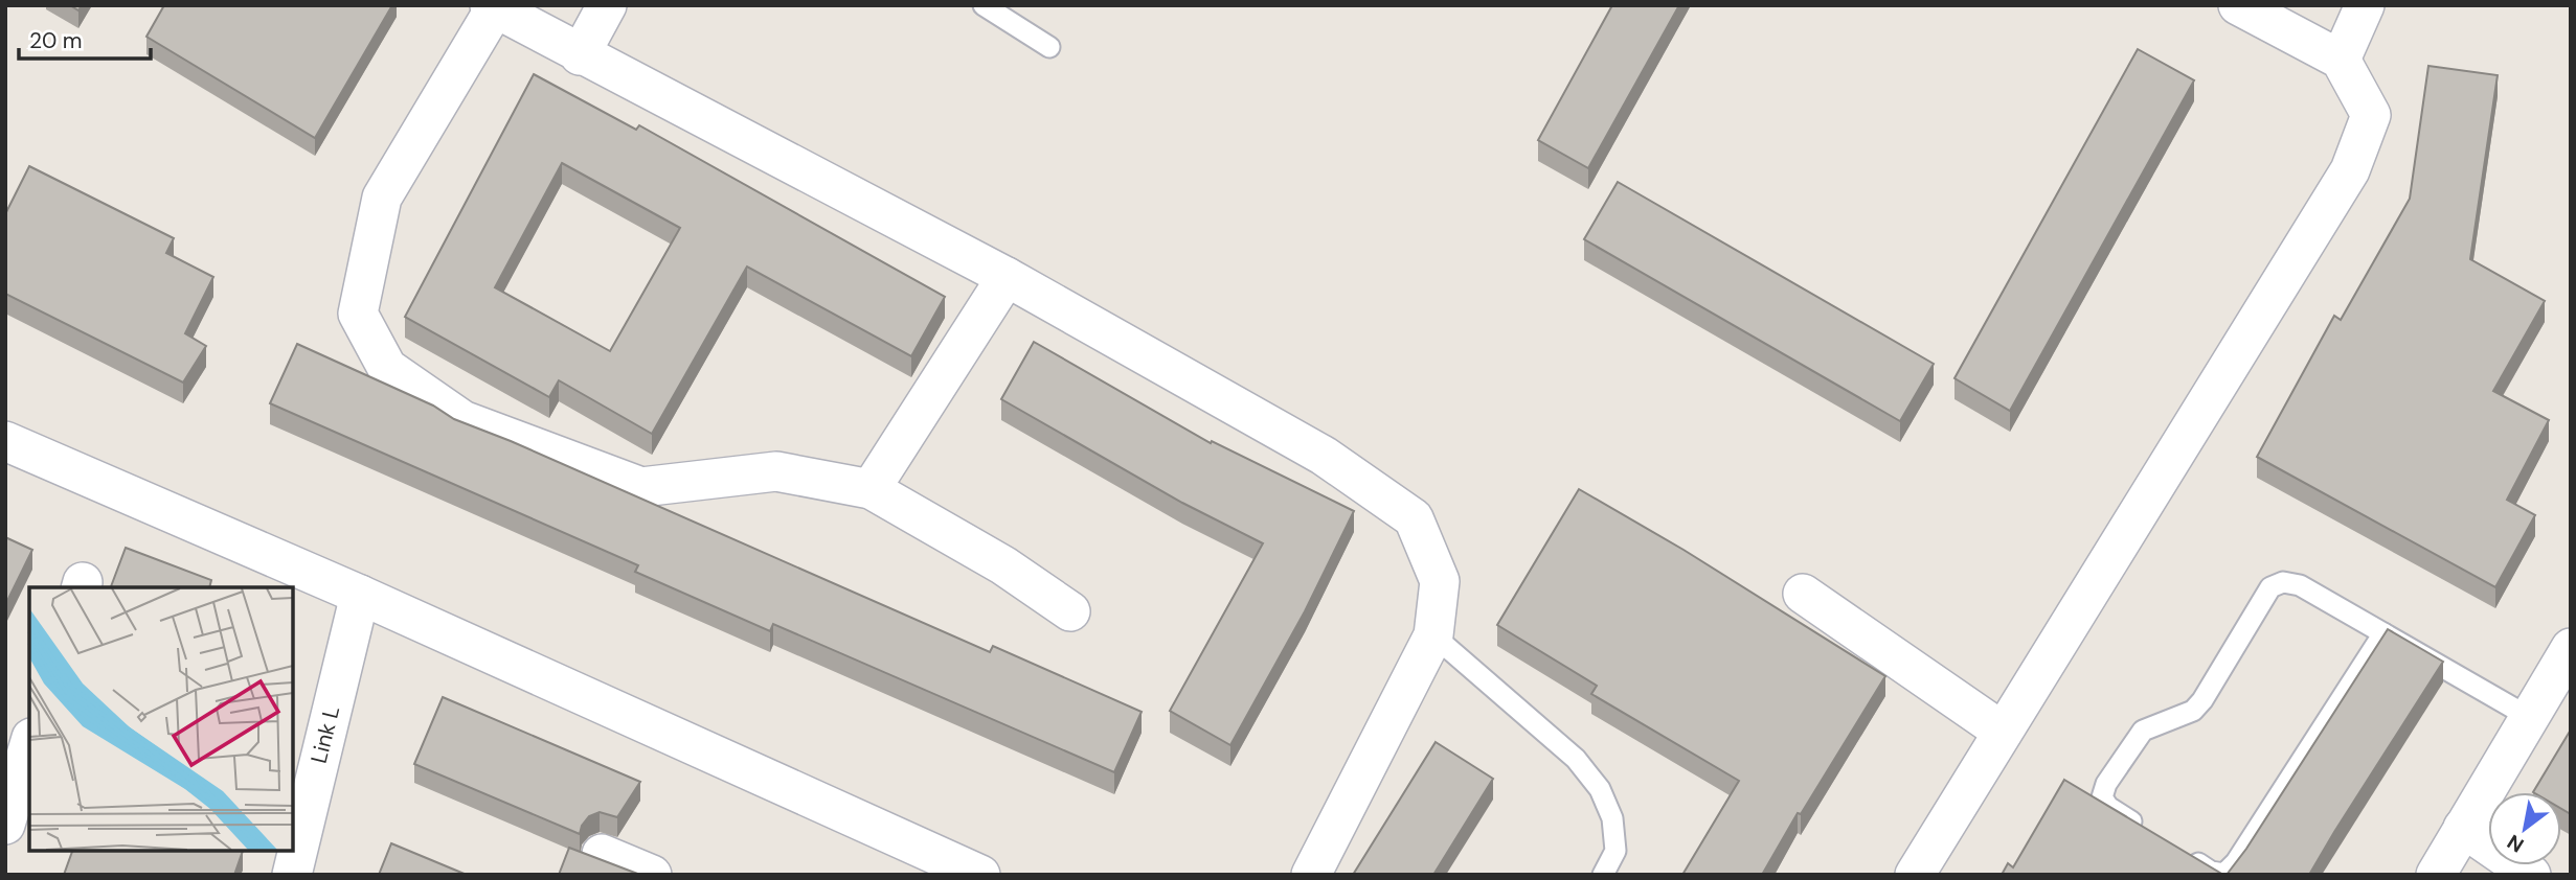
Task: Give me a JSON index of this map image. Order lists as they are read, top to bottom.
{
  "streets": {
    "street": ["Link L"]
  },
  "scale_bar": "20 m",
  "north": "bottom left"
}
